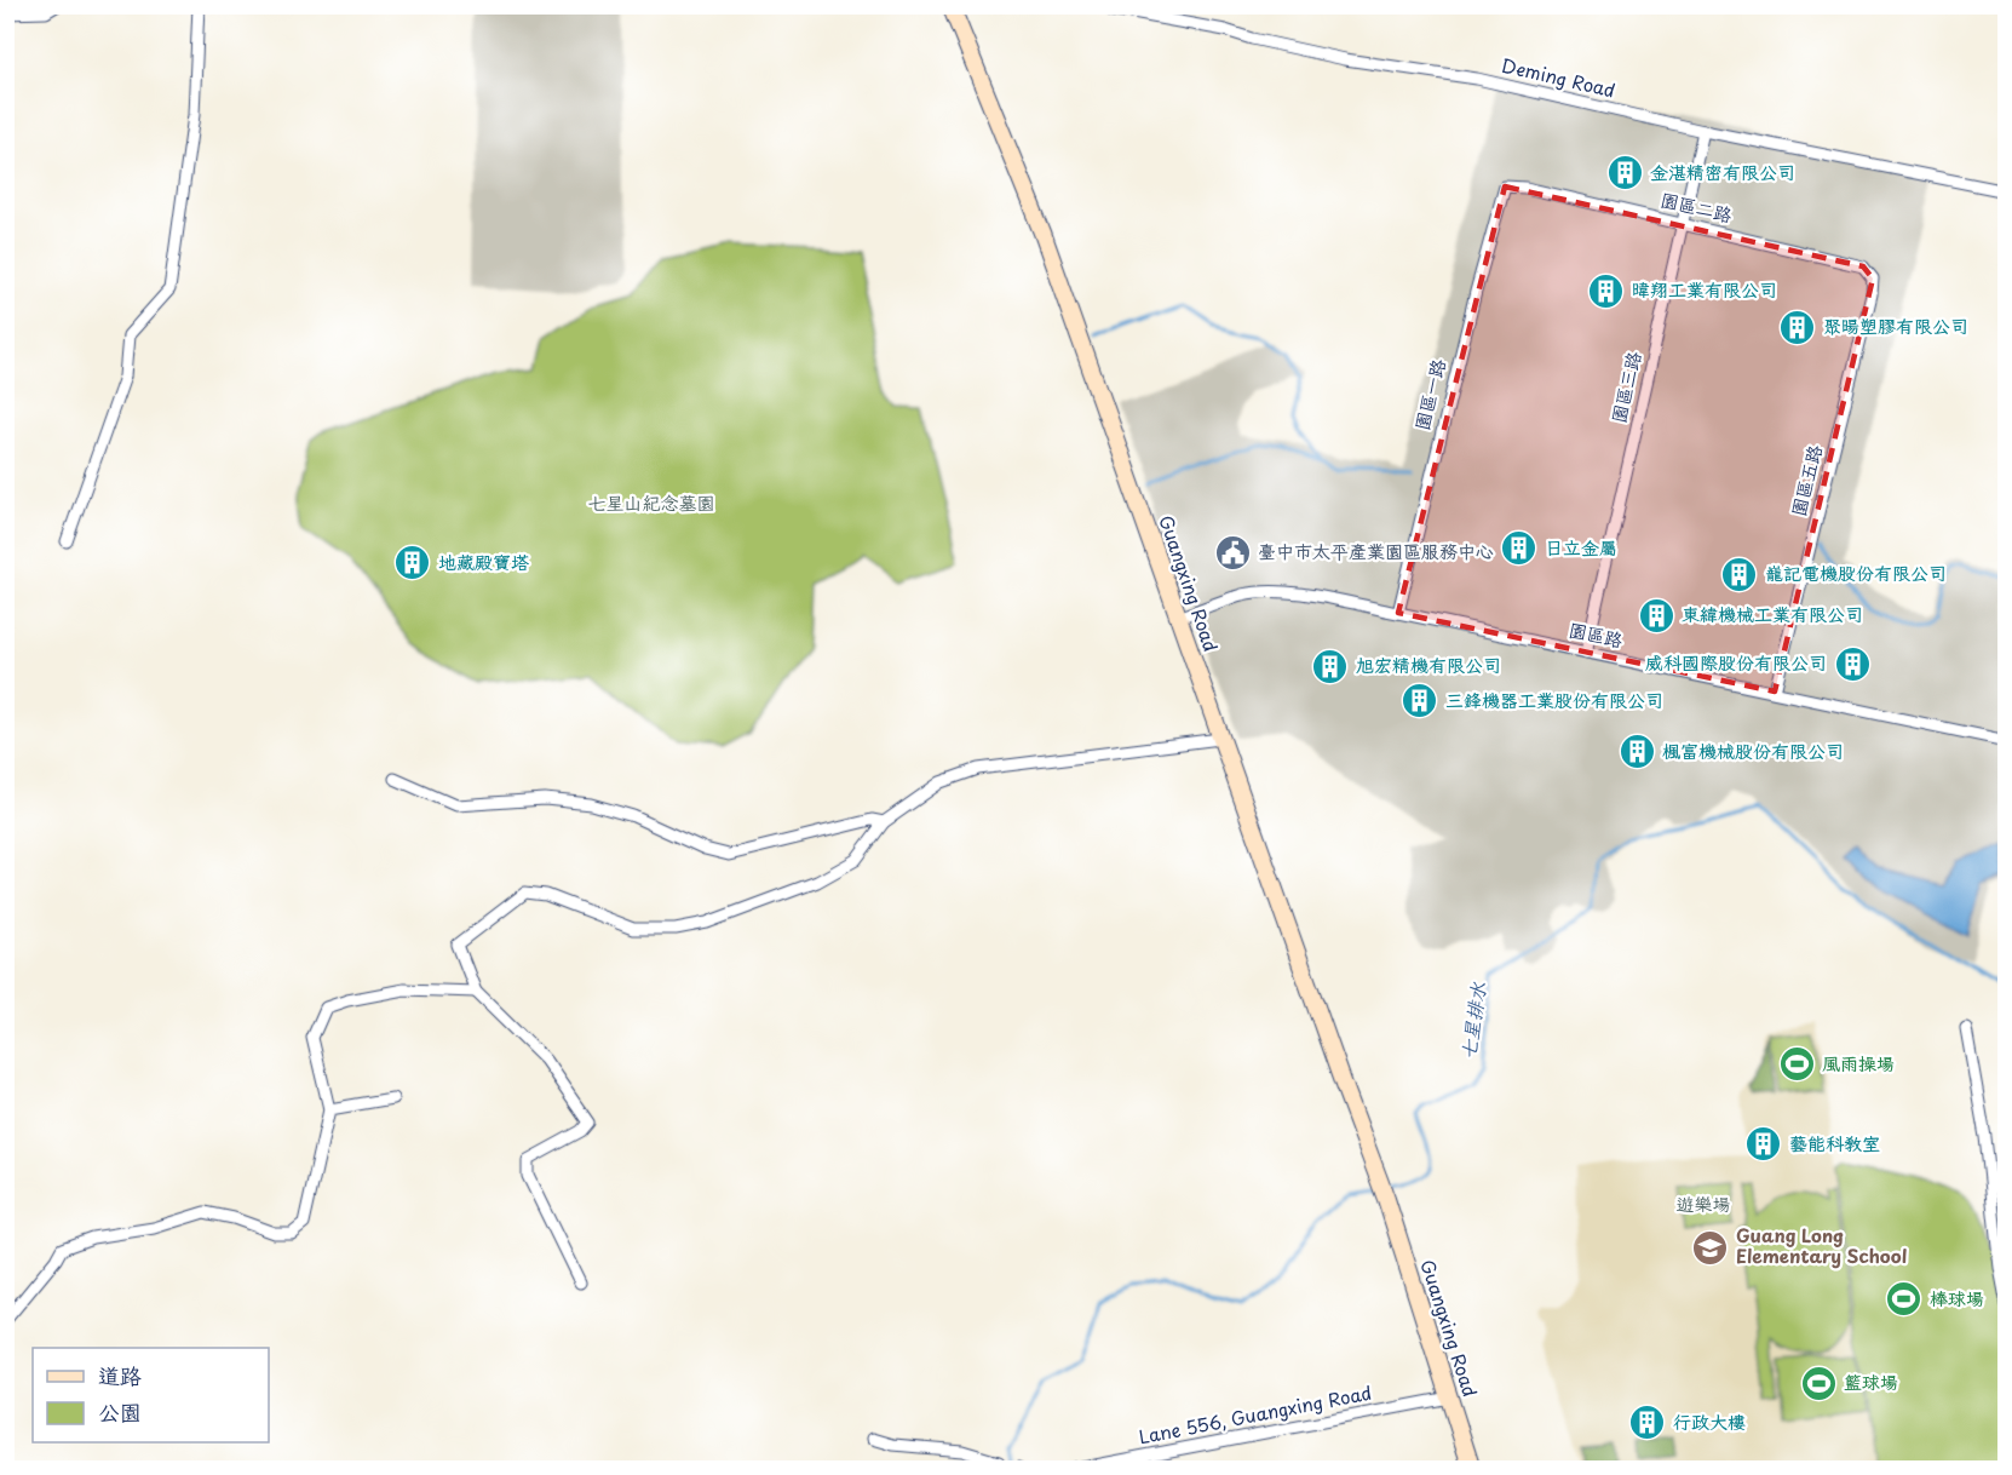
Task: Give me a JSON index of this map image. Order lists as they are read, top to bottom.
{
  "streets": {
    "main road": ["Guangxing Road"],
    "street": [
      "Deming Road",
      "園區二路",
      "園區三路",
      "園區一路",
      "園區五路",
      "園區路",
      "Lane 556, Guangxing Road"
    ]
  },
  "crossings": [
    ["Deming Road", "園區三路"],
    ["園區二路", "園區三路"],
    ["園區二路", "園區一路"],
    ["園區二路", "園區五路"],
    ["園區三路", "園區路"],
    ["園區一路", "園區路"],
    ["園區五路", "園區路"],
    ["Guangxing Road", "園區路"],
    ["Guangxing Road", "Lane 556, Guangxing Road"]
  ],
  "water": ["七星排水"],
  "parks": ["七星山紀念墓園", "遊樂場"],
  "places": {
    "building": [
      "金湛精密有限公司",
      "暐翔工業有限公司",
      "聚暘塑膠有限公司",
      "日立金屬",
      "地藏殿寶塔",
      "巃記電機股份有限公司",
      "東緯機械工業有限公司",
      "威科國際股份有限公司",
      "旭宏精機有限公司",
      "三鋒機器工業股份有限公司",
      "楓富機械股份有限公司",
      "藝能科教室",
      "行政大樓"
    ],
    "public building": ["臺中市太平產業園區服務中心"],
    "sports": ["風雨操場", "棒球場", "籃球場"],
    "school or university": ["Guang Long Elementary School"]
  },
  "legend": ["道路", "公園"]
}
